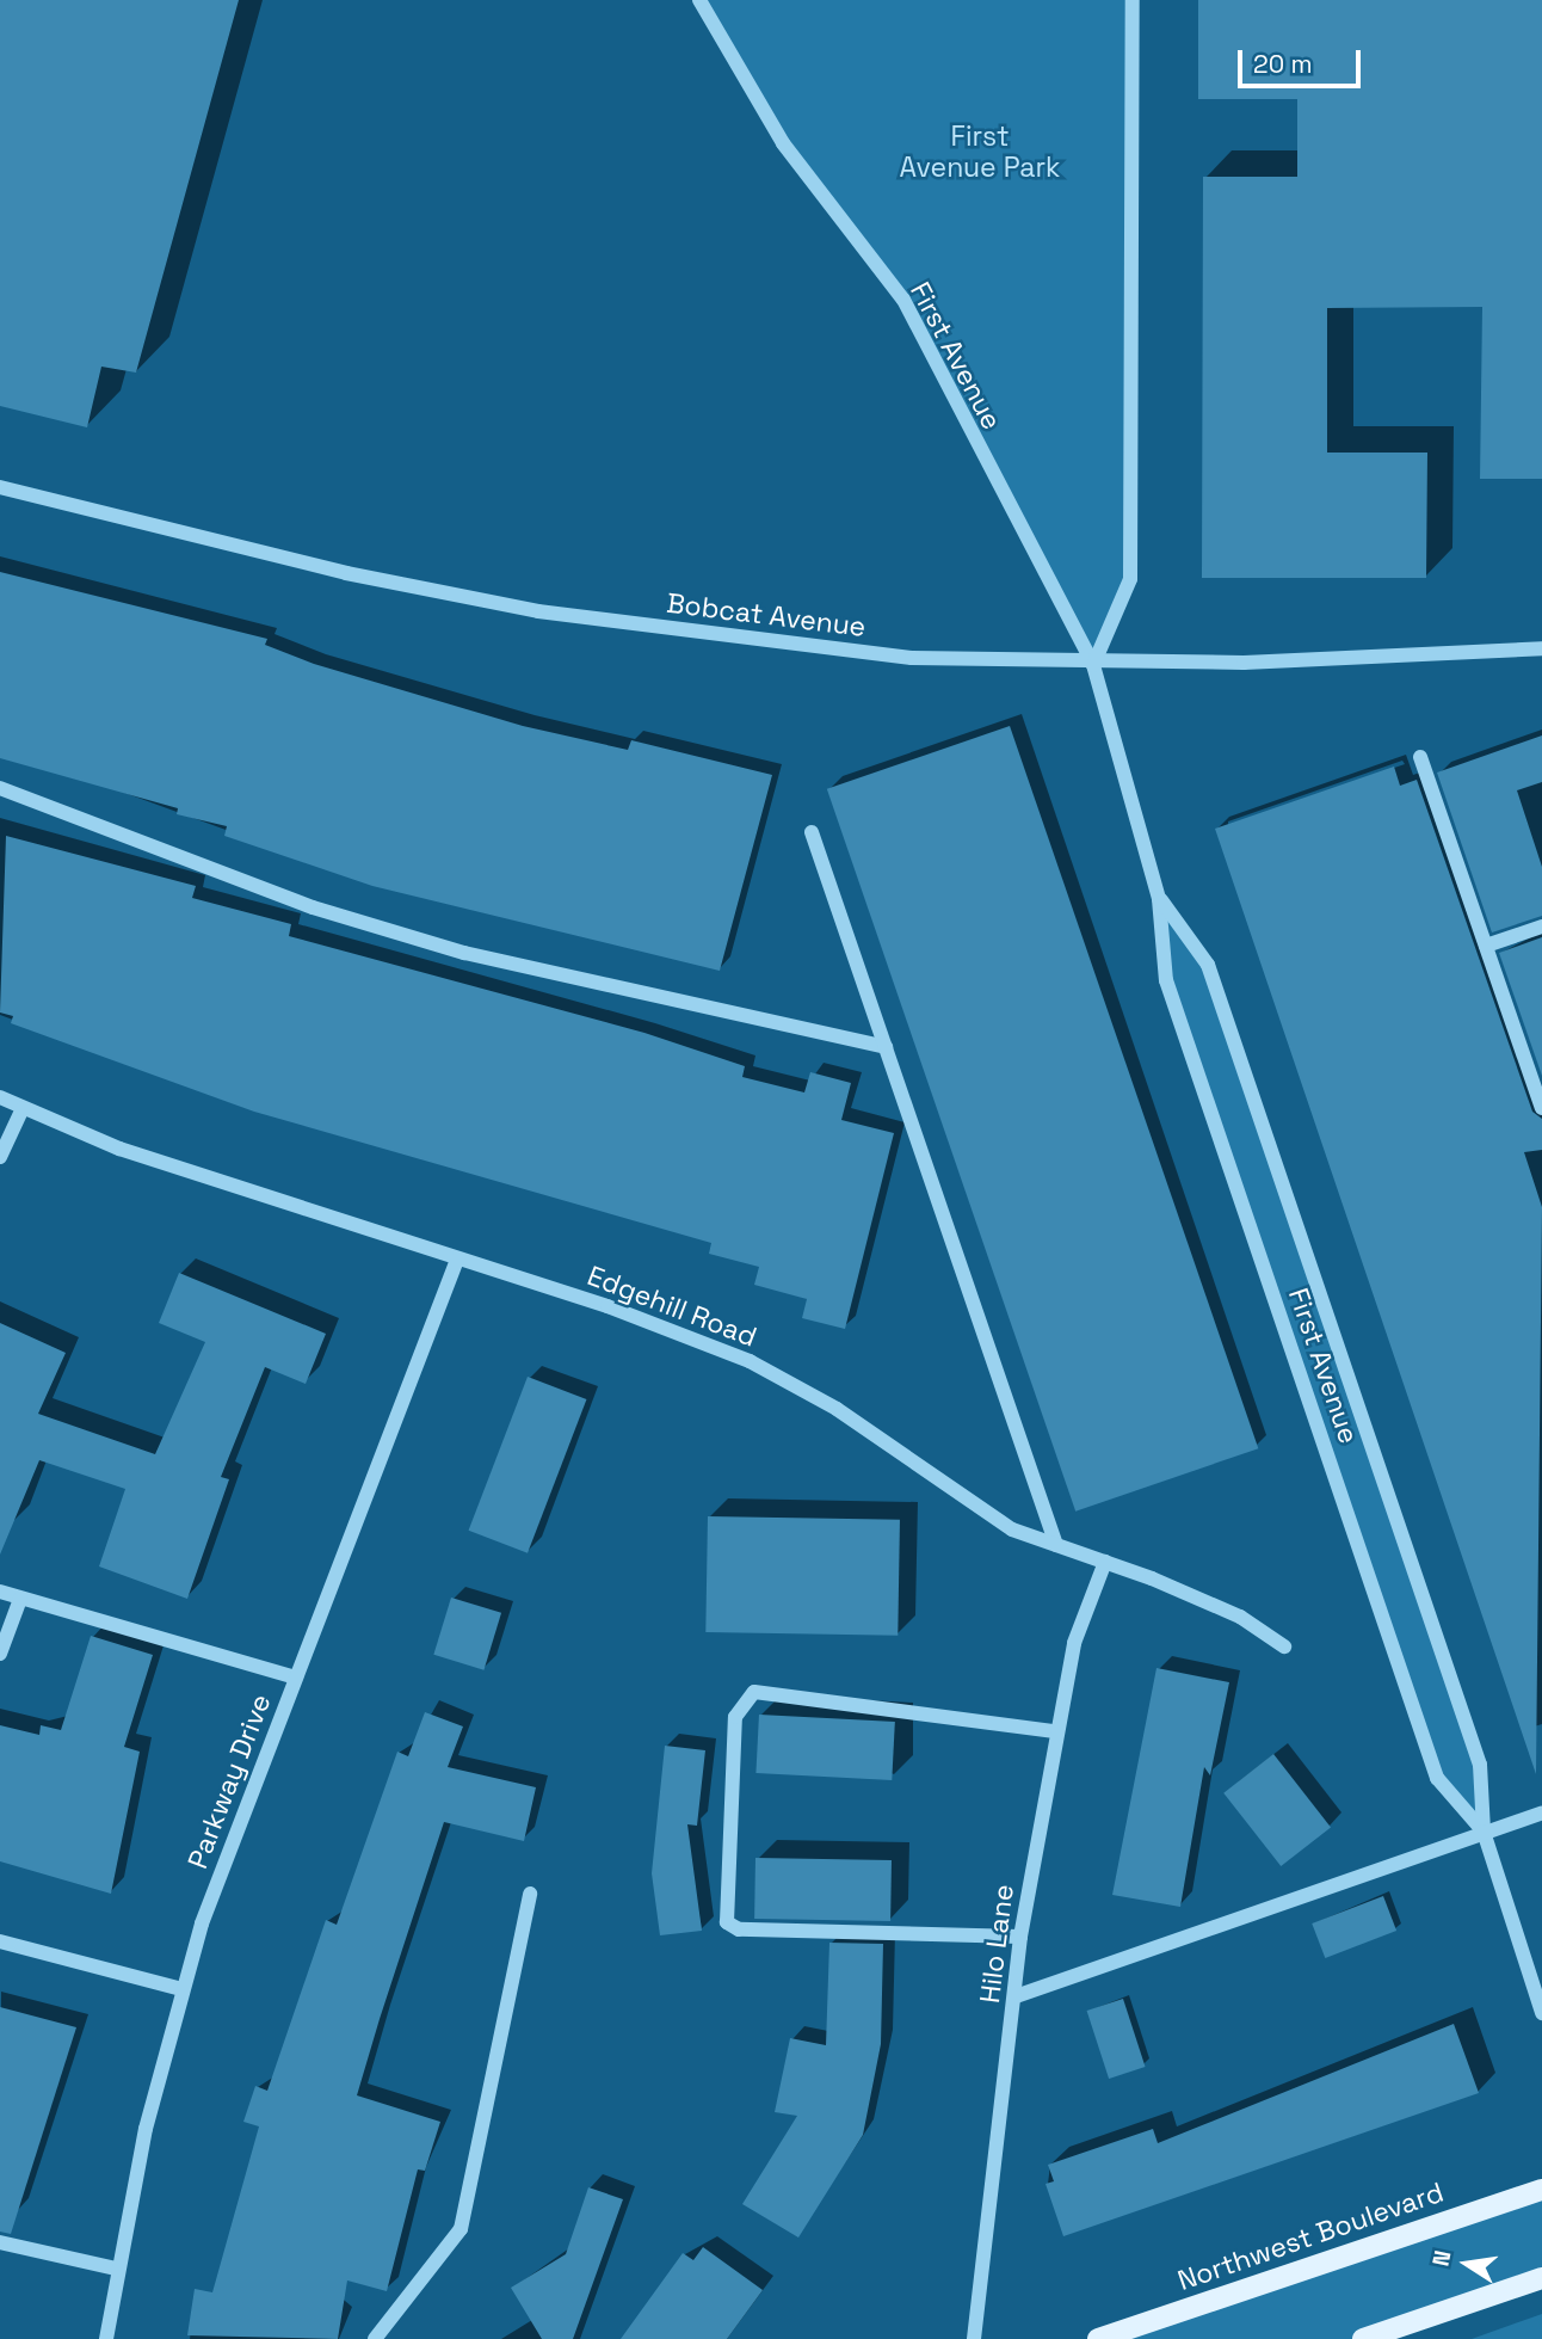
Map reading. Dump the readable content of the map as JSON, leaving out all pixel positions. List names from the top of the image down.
{
  "streets": {
    "main road": ["Northwest Boulevard"],
    "street": [
      "First Avenue",
      "Bobcat Avenue",
      "Edgehill Road",
      "Parkway Drive",
      "Hilo Lane"
    ]
  },
  "crossings": [
    ["First Avenue", "Bobcat Avenue"],
    ["Edgehill Road", "Parkway Drive"],
    ["Edgehill Road", "Hilo Lane"]
  ],
  "parks": ["First Avenue Park"],
  "scale_bar": "20 m",
  "north": "left"
}
